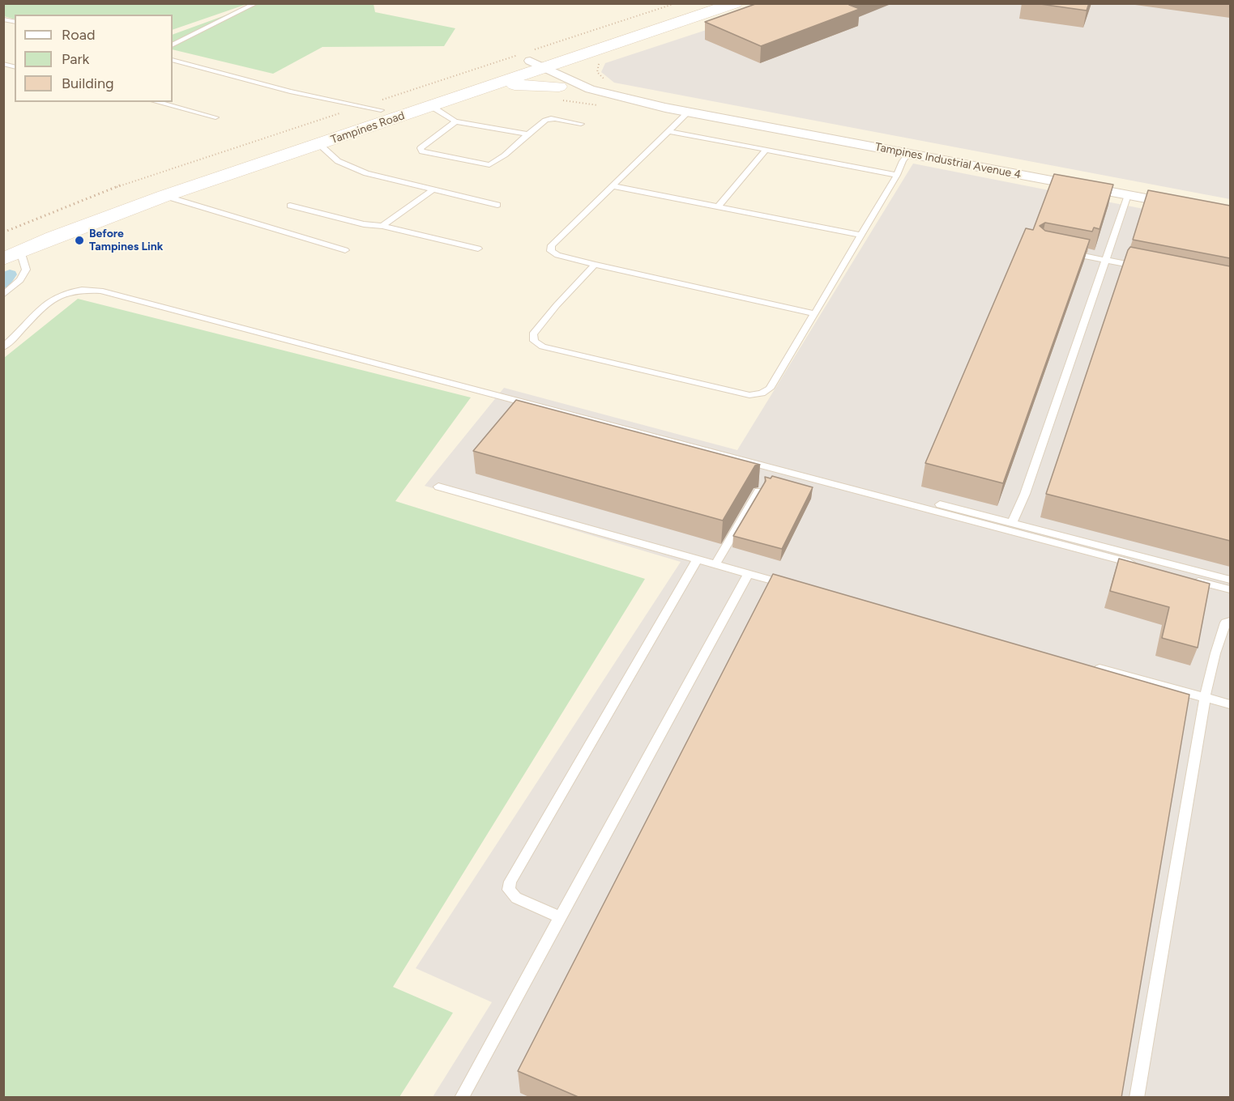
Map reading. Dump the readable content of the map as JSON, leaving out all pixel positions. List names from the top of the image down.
{
  "streets": {
    "main road": ["Tampines Road"],
    "street": ["Tampines Industrial Avenue 4"]
  },
  "crossings": [
    ["Tampines Road", "Tampines Industrial Avenue 4"]
  ],
  "places": ["Before Tampines Link"],
  "legend": ["Road", "Park", "Building"]
}
